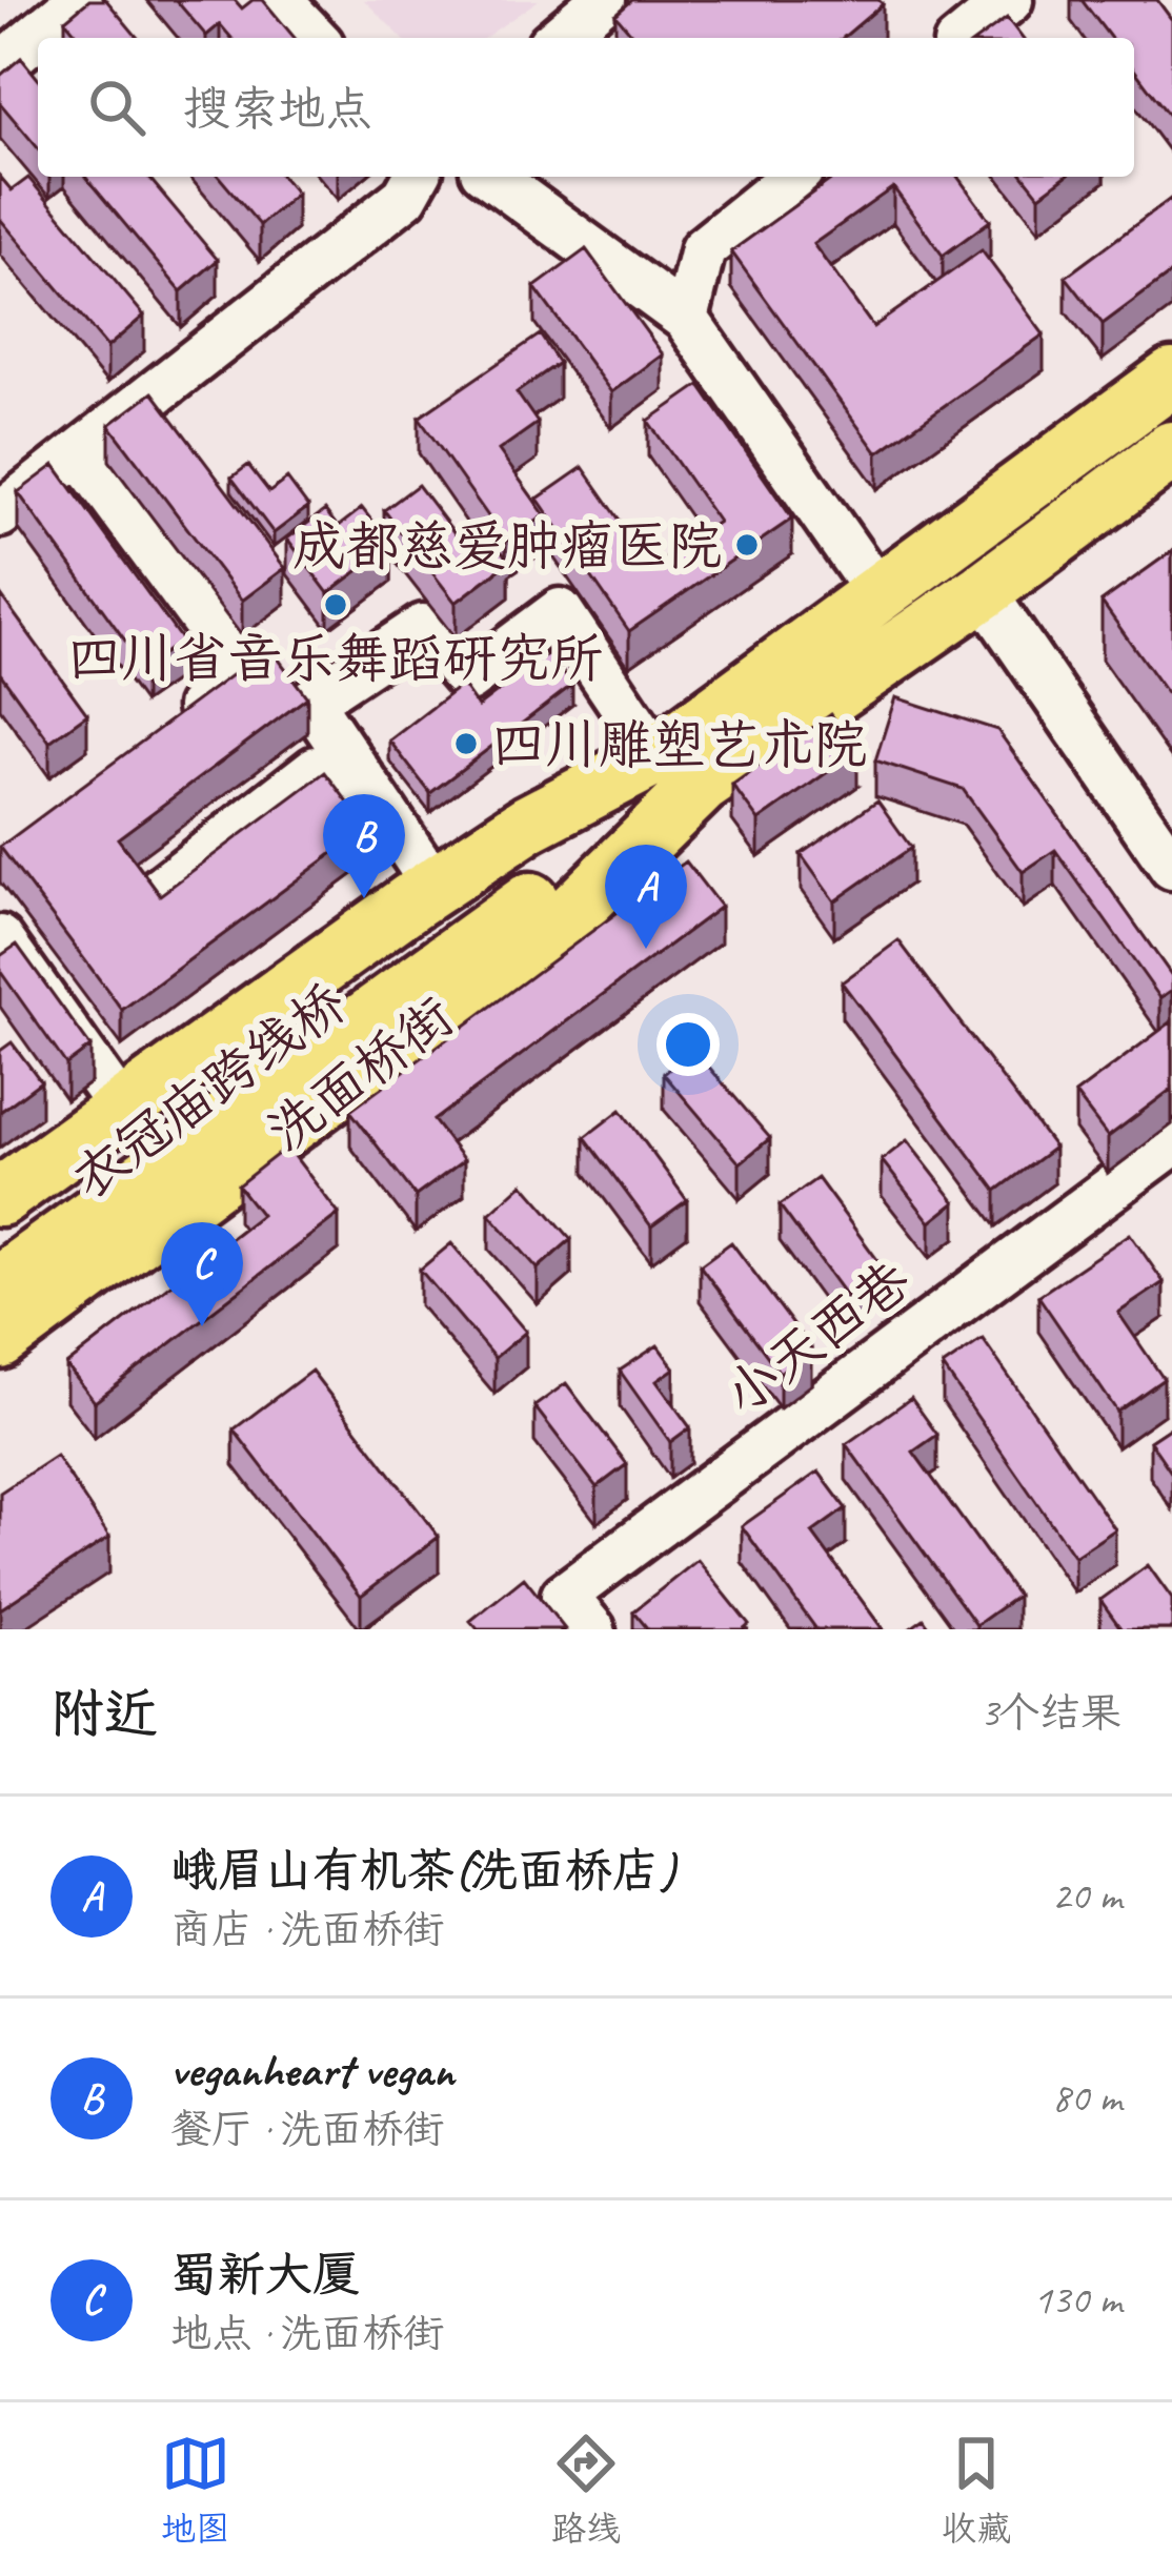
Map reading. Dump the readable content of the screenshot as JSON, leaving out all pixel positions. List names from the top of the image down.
{
  "streets": {
    "main road": ["洗面桥街", "衣冠庙跨线桥"],
    "street": ["小天西巷"]
  },
  "crossings": [
    ["洗面桥街", "衣冠庙跨线桥"]
  ],
  "places": ["成都慈爱肿瘤医院", "四川省音乐舞蹈研究所", "四川雕塑艺术院"],
  "page": {
    "search": "搜索地点",
    "pins": ["B", "A", "C"],
    "heading": ["附近", "3个结果"],
    "list": [
      {
        "mark": "A",
        "name": "峨眉山有机茶(洗面桥店)",
        "note": "商店 · 洗面桥街",
        "value": "20 m"
      },
      {
        "mark": "B",
        "name": "veganheart vegan",
        "note": "餐厅 · 洗面桥街",
        "value": "80 m"
      },
      {
        "mark": "C",
        "name": "蜀新大厦",
        "note": "地点 · 洗面桥街",
        "value": "130 m"
      }
    ],
    "nav": ["地图", "路线", "收藏"]
  }
}
